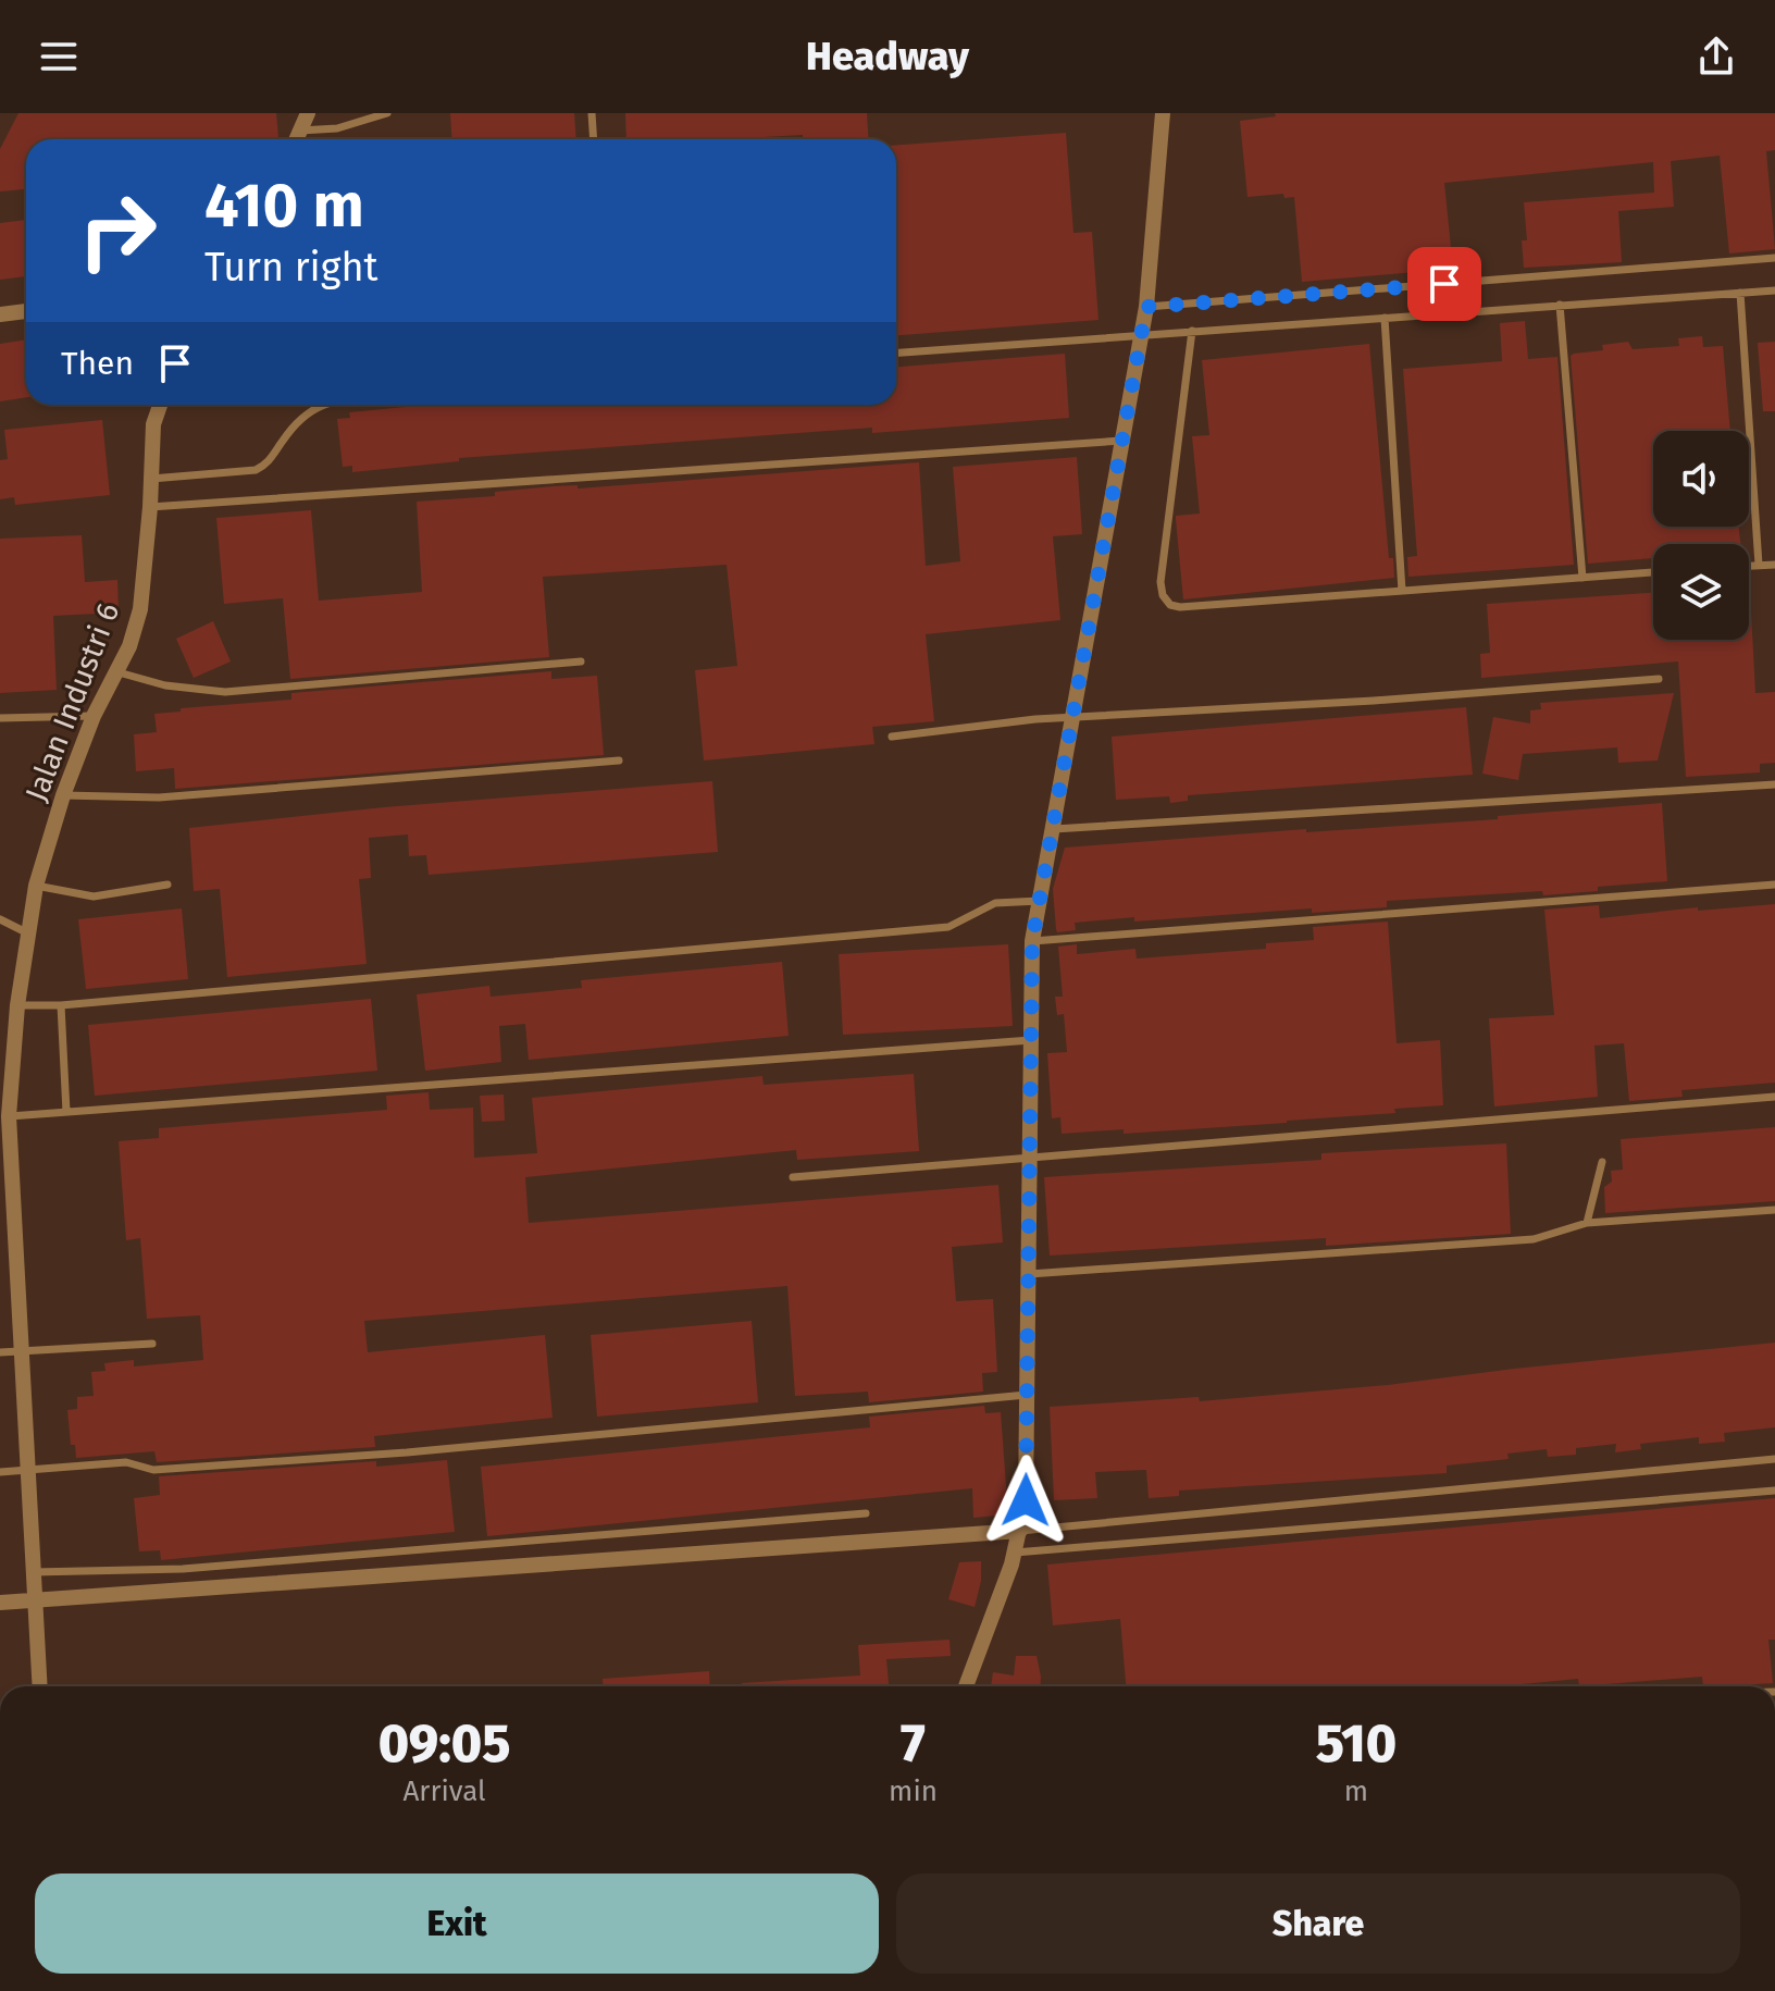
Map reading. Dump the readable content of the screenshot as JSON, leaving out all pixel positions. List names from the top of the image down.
{
  "streets": {
    "street": ["Jalan Industri 6"]
  },
  "page": {
    "header": "Headway",
    "turn": ["410 m", "Turn right"],
    "then": "Then",
    "eta": [
      "09:05",
      "Arrival",
      "7",
      "min",
      "510",
      "m"
    ],
    "buttons": ["Exit", "Share"]
  }
}
